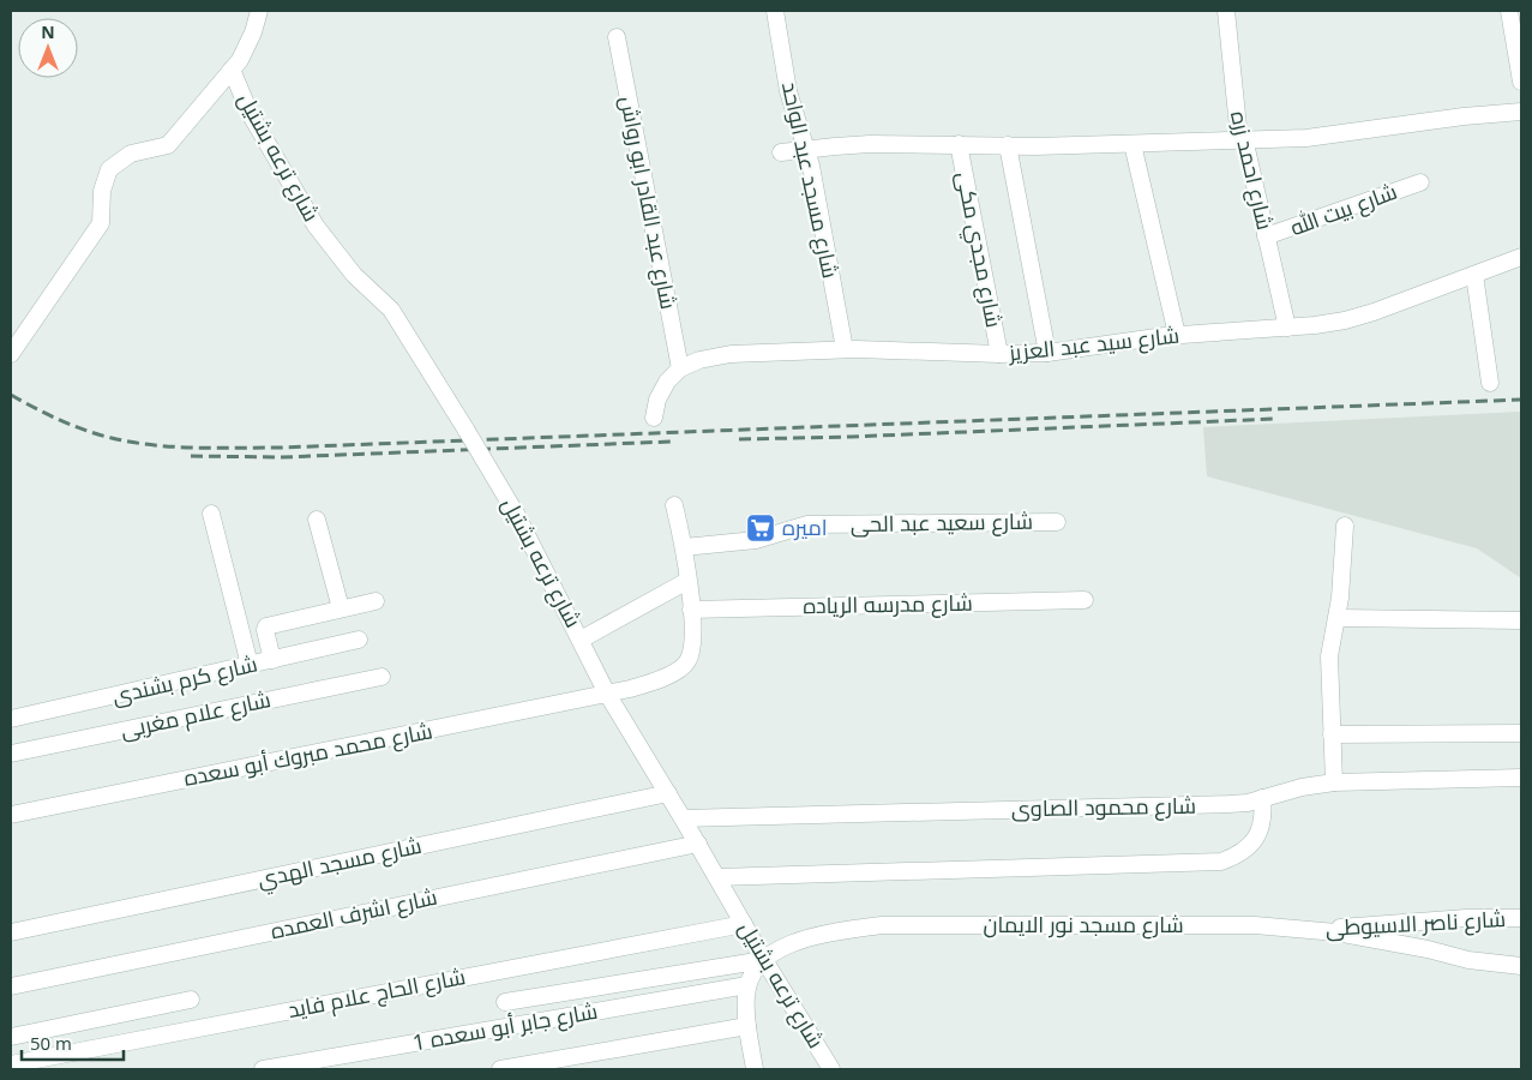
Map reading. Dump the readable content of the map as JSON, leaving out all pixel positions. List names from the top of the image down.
{
  "streets": {
    "street": [
      "شارع ترعه بشتيل",
      "شارع احمد زره",
      "شارع مسجد عبد الواحد",
      "شارع عبد القادر ابو رواش",
      "شارع بيت الله",
      "شارع مجدي مكى",
      "شارع سيد عبد العزيز",
      "شارع سعيد عبد الحى",
      "شارع مدرسه الرياده",
      "شارع كرم بشندى",
      "شارع علام مغربى",
      "شارع محمد مبروك أبو سعده",
      "شارع محمود الصاوى",
      "شارع مسجد الهدي",
      "شارع اشرف العمده",
      "شارع ناصر الاسيوطى",
      "شارع مسجد نور الايمان",
      "شارع الحاج علام فايد",
      "شارع جابر أبو سعده 1"
    ]
  },
  "crossings": [
    ["شارع ترعه بشتيل", "شارع محمد مبروك أبو سعده"],
    ["شارع ترعه بشتيل", "شارع محمود الصاوى"],
    ["شارع ترعه بشتيل", "شارع مسجد الهدي"],
    ["شارع ترعه بشتيل", "شارع اشرف العمده"],
    ["شارع ترعه بشتيل", "شارع مسجد نور الايمان"],
    ["شارع ترعه بشتيل", "شارع الحاج علام فايد"],
    ["شارع احمد زره", "شارع بيت الله"],
    ["شارع احمد زره", "شارع سيد عبد العزيز"],
    ["شارع مسجد عبد الواحد", "شارع سيد عبد العزيز"],
    ["شارع عبد القادر ابو رواش", "شارع سيد عبد العزيز"],
    ["شارع مجدي مكى", "شارع سيد عبد العزيز"],
    ["شارع ناصر الاسيوطى", "شارع مسجد نور الايمان"],
    ["شارع مسجد نور الايمان", "شارع جابر أبو سعده 1"]
  ],
  "places": {
    "supermarket": ["اميره"]
  },
  "scale_bar": "50 m",
  "north": "top"
}
